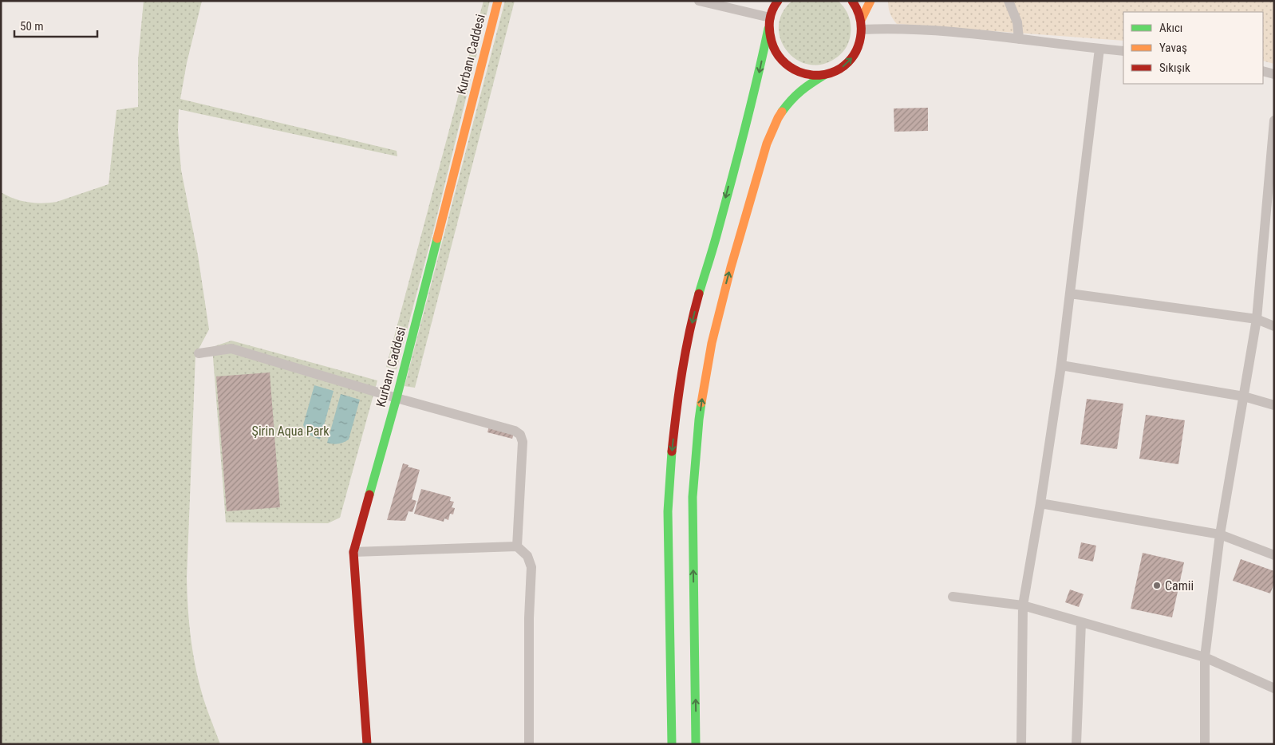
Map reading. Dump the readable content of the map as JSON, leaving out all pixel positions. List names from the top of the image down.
{
  "streets": {
    "main road": ["Kurbanı Caddesi"]
  },
  "parks": ["Şirin Aqua Park"],
  "places": ["Camii"],
  "legend": ["Akıcı", "Yavaş", "Sıkışık"],
  "scale_bar": "50 m"
}
